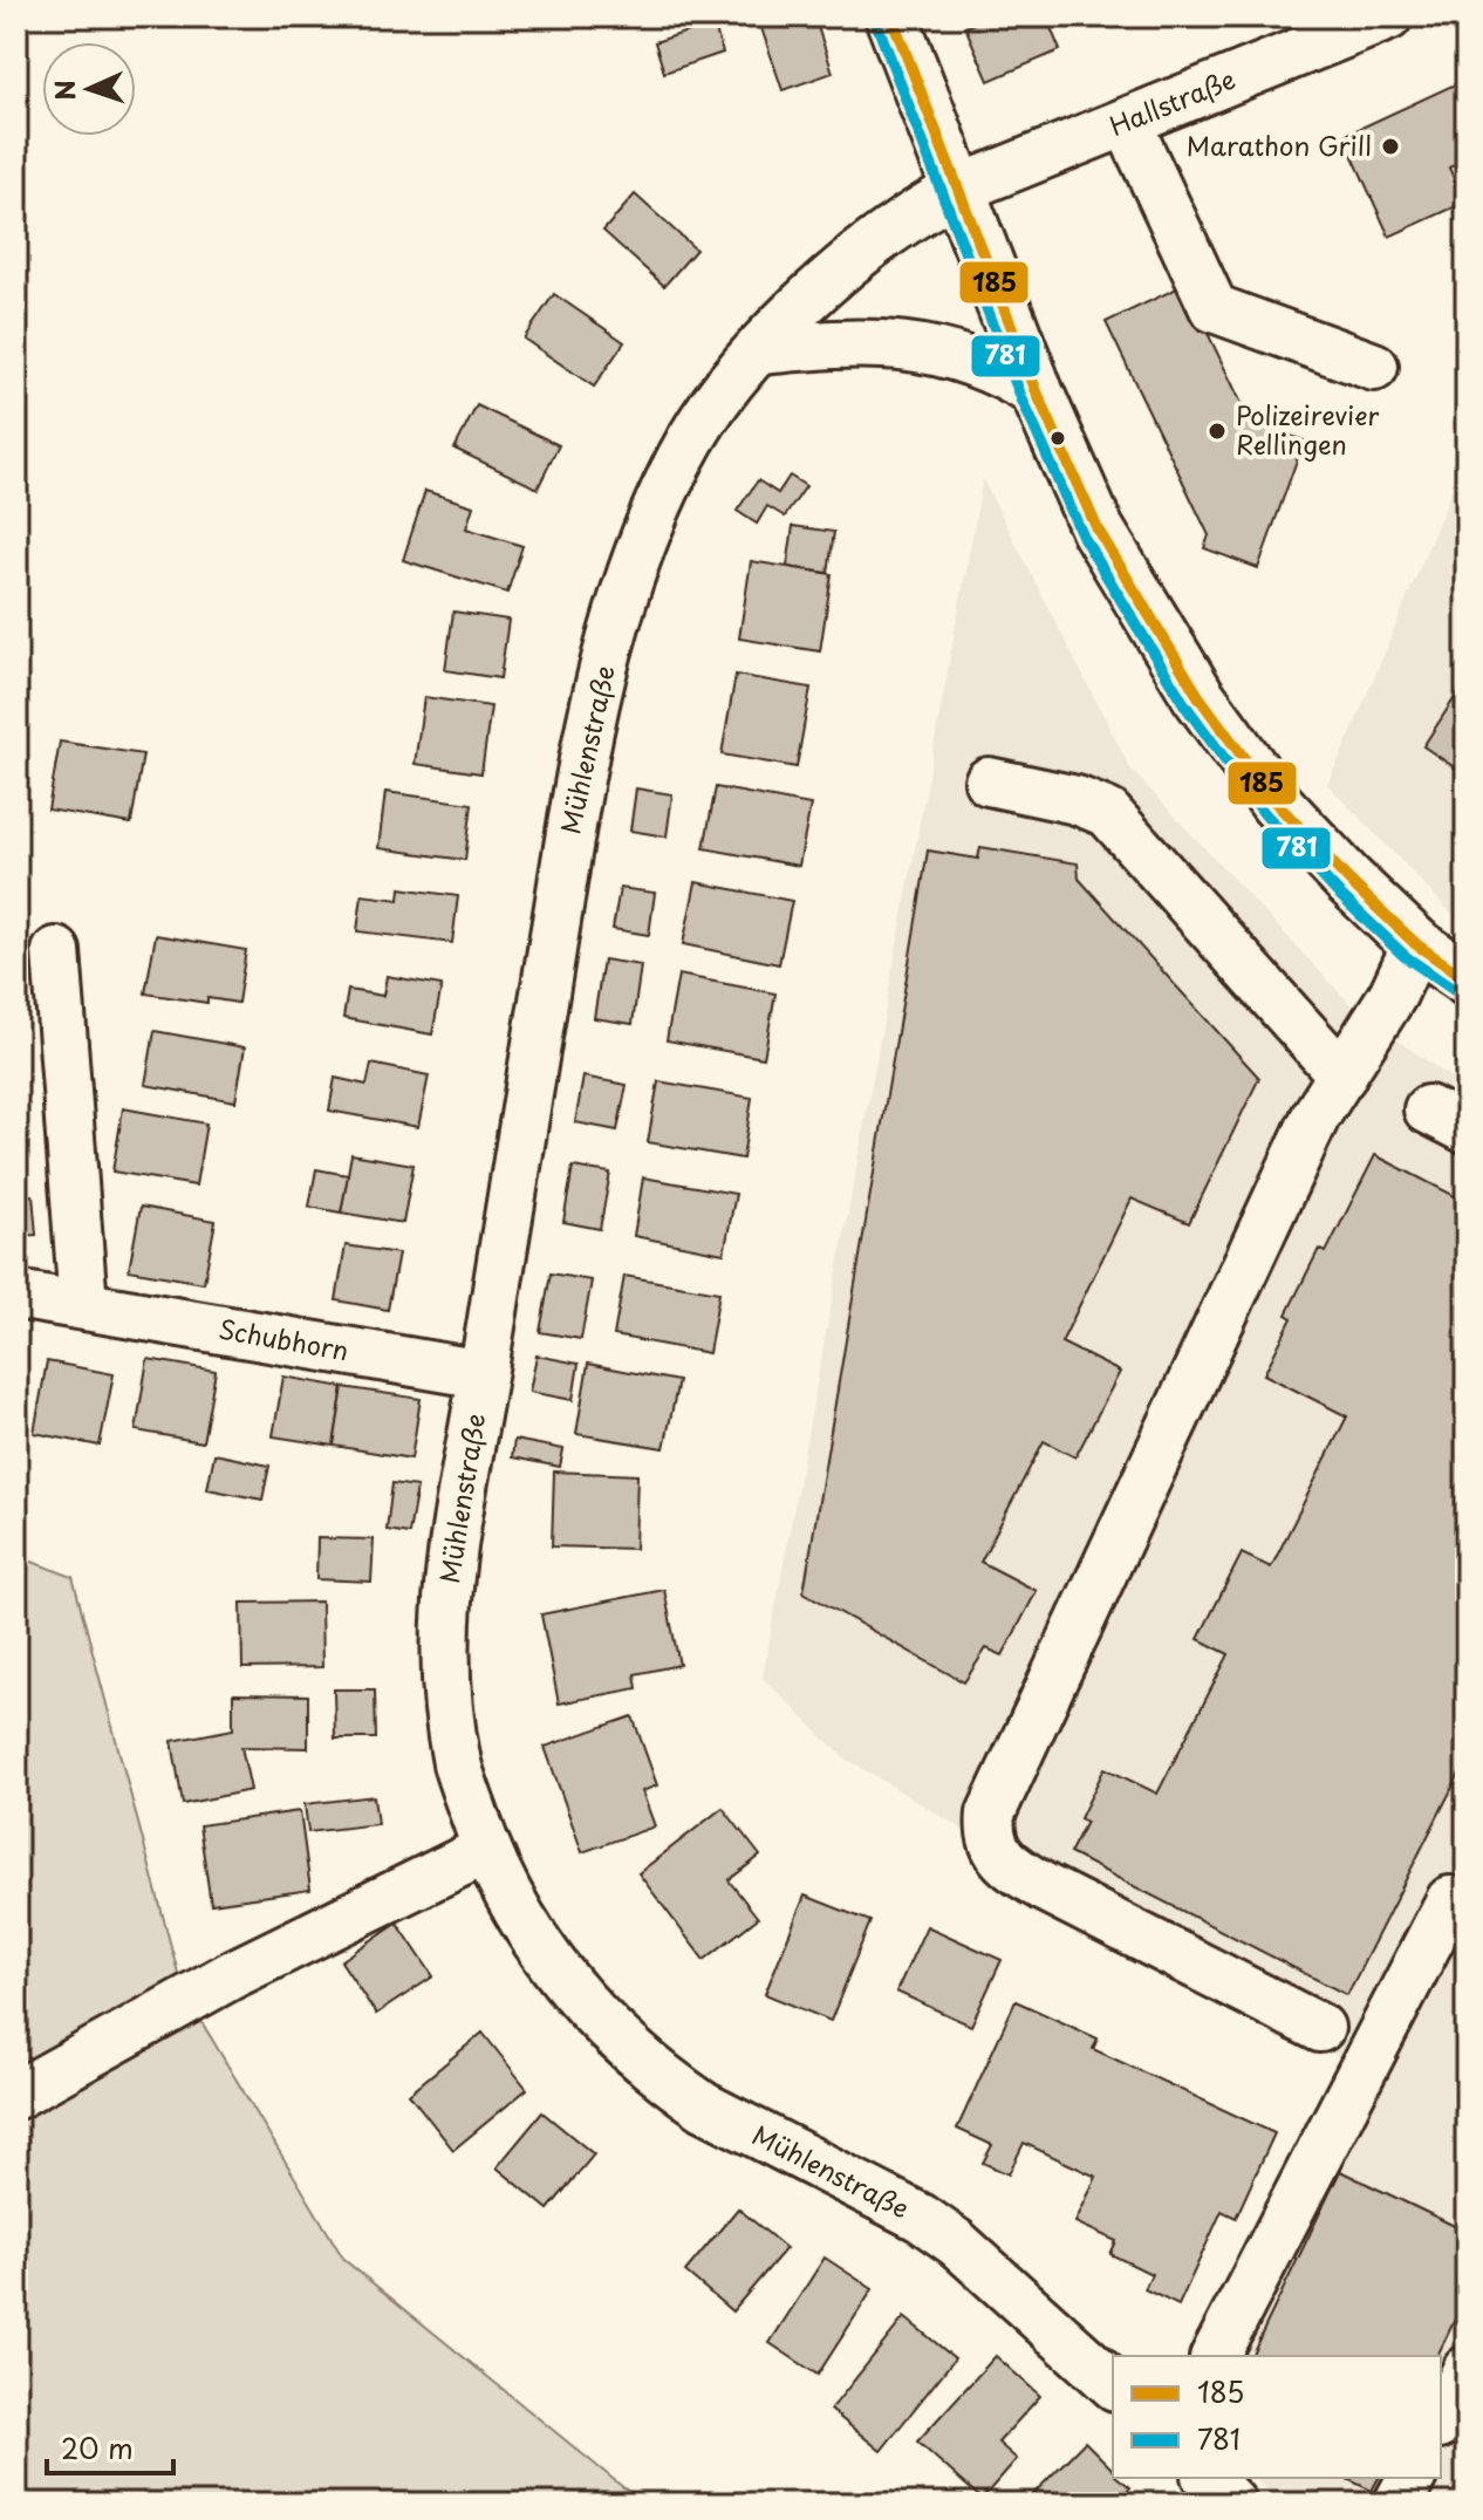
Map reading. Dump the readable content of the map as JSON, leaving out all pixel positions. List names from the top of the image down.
{
  "streets": {
    "street": ["Hallstraße", "Mühlenstraße", "Schubhorn"]
  },
  "crossings": [
    ["Hallstraße", "Mühlenstraße"],
    ["Mühlenstraße", "Schubhorn"]
  ],
  "places": ["Marathon Grill", "Polizeirevier Rellingen"],
  "lines": ["transit line 185", "transit line 781"],
  "legend": ["185", "781"],
  "scale_bar": "20 m",
  "north": "left"
}
